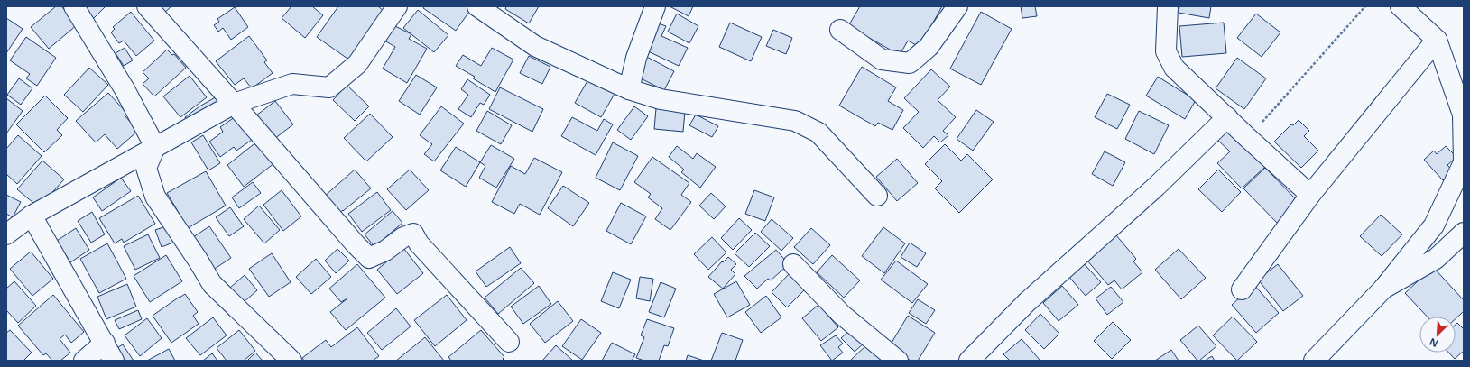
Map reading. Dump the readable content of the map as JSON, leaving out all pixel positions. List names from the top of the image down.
{
  "north": "bottom left"
}
